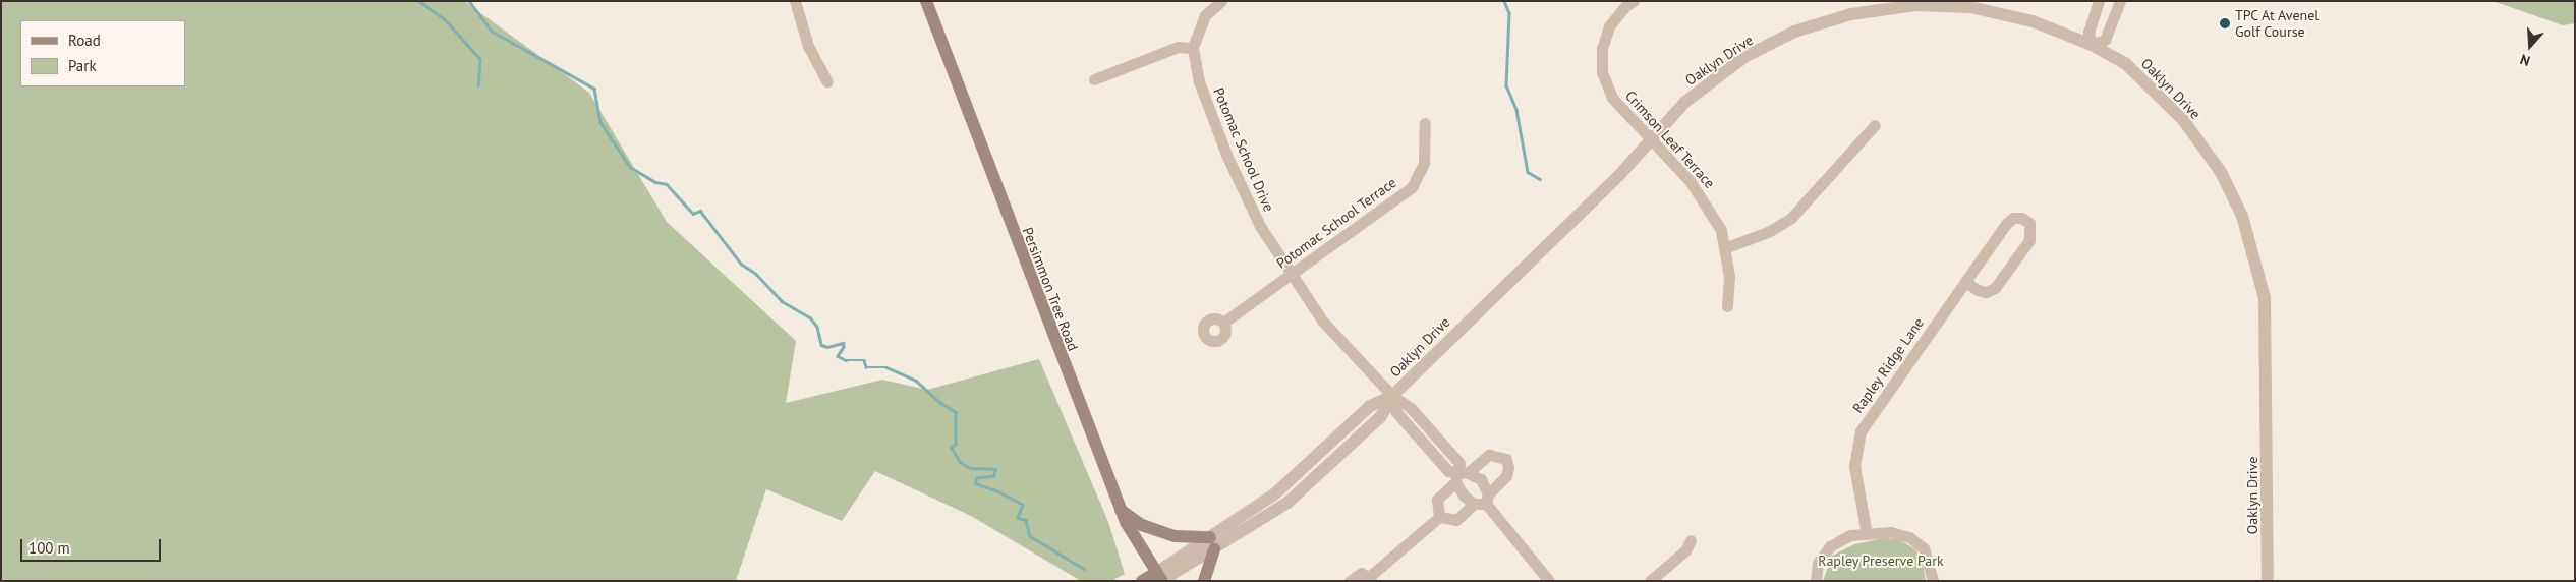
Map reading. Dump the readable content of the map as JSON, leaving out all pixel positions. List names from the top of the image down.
{
  "streets": {
    "main road": ["Persimmon Tree Road"],
    "street": [
      "Oaklyn Drive",
      "Crimson Leaf Terrace",
      "Potomac School Drive",
      "Potomac School Terrace",
      "Rapley Ridge Lane"
    ]
  },
  "crossings": [
    ["Oaklyn Drive", "Crimson Leaf Terrace"],
    ["Oaklyn Drive", "Potomac School Drive"],
    ["Oaklyn Drive", "Persimmon Tree Road"],
    ["Potomac School Drive", "Potomac School Terrace"]
  ],
  "parks": ["Rapley Preserve Park"],
  "places": ["TPC At Avenel Golf Course"],
  "legend": ["Road", "Park"],
  "scale_bar": "100 m",
  "north": "bottom"
}
